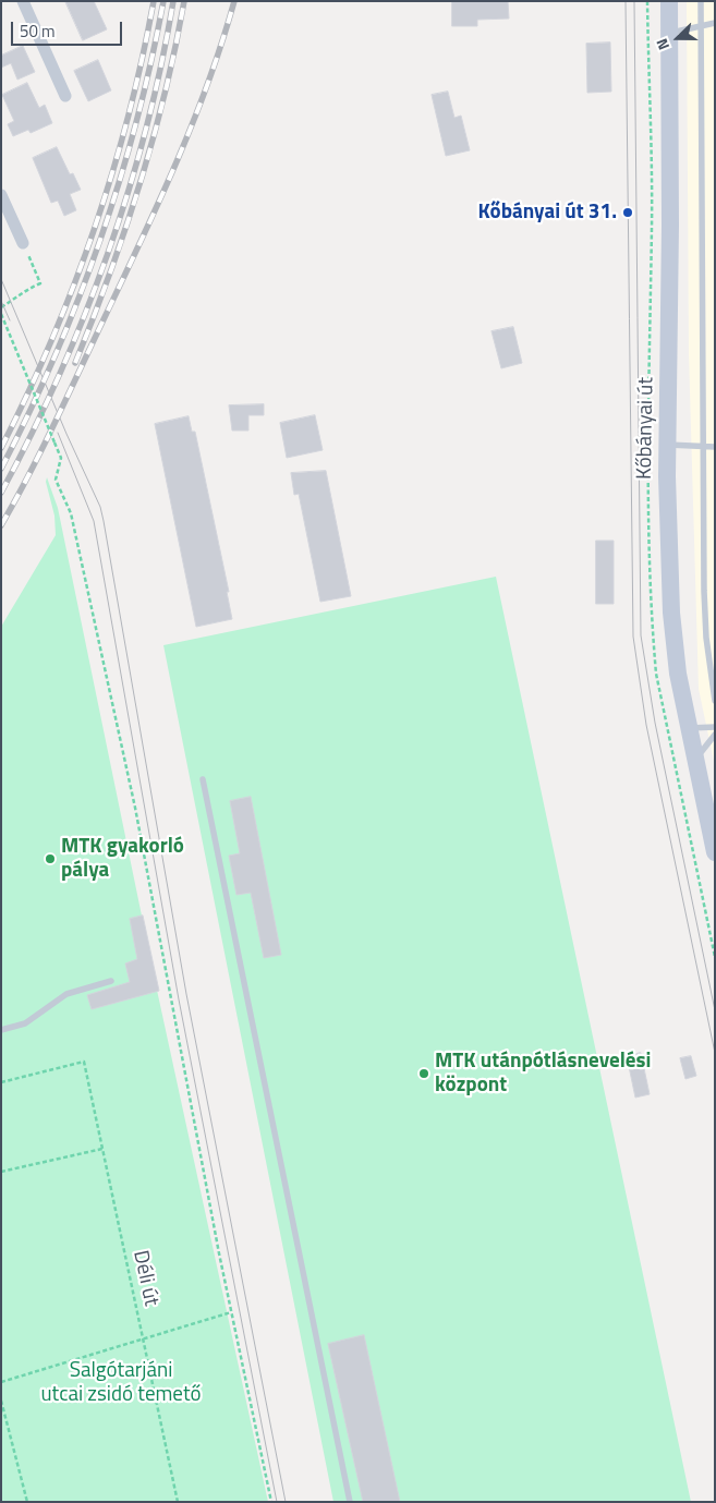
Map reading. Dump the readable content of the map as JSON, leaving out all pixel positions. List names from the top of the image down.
{
  "streets": {
    "main road": ["Kőbányai út"],
    "path": ["Déli út"]
  },
  "parks": ["Salgótarjáni utcai zsidó temető"],
  "places": ["Kőbányai út 31.", "MTK gyakorló pálya", "MTK utánpótlásnevelési központ"],
  "scale_bar": "50 m",
  "north": "left"
}
